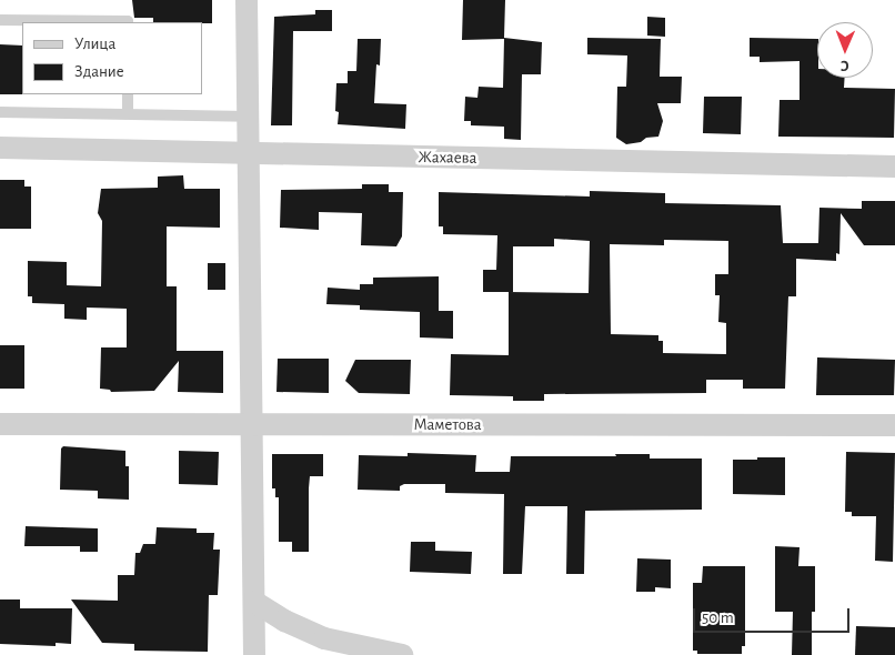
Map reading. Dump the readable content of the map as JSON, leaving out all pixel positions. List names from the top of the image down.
{
  "streets": {
    "street": ["Жахаева", "Маметова"]
  },
  "legend": ["Улица", "Здание"],
  "scale_bar": "50 m",
  "north": "bottom"
}
